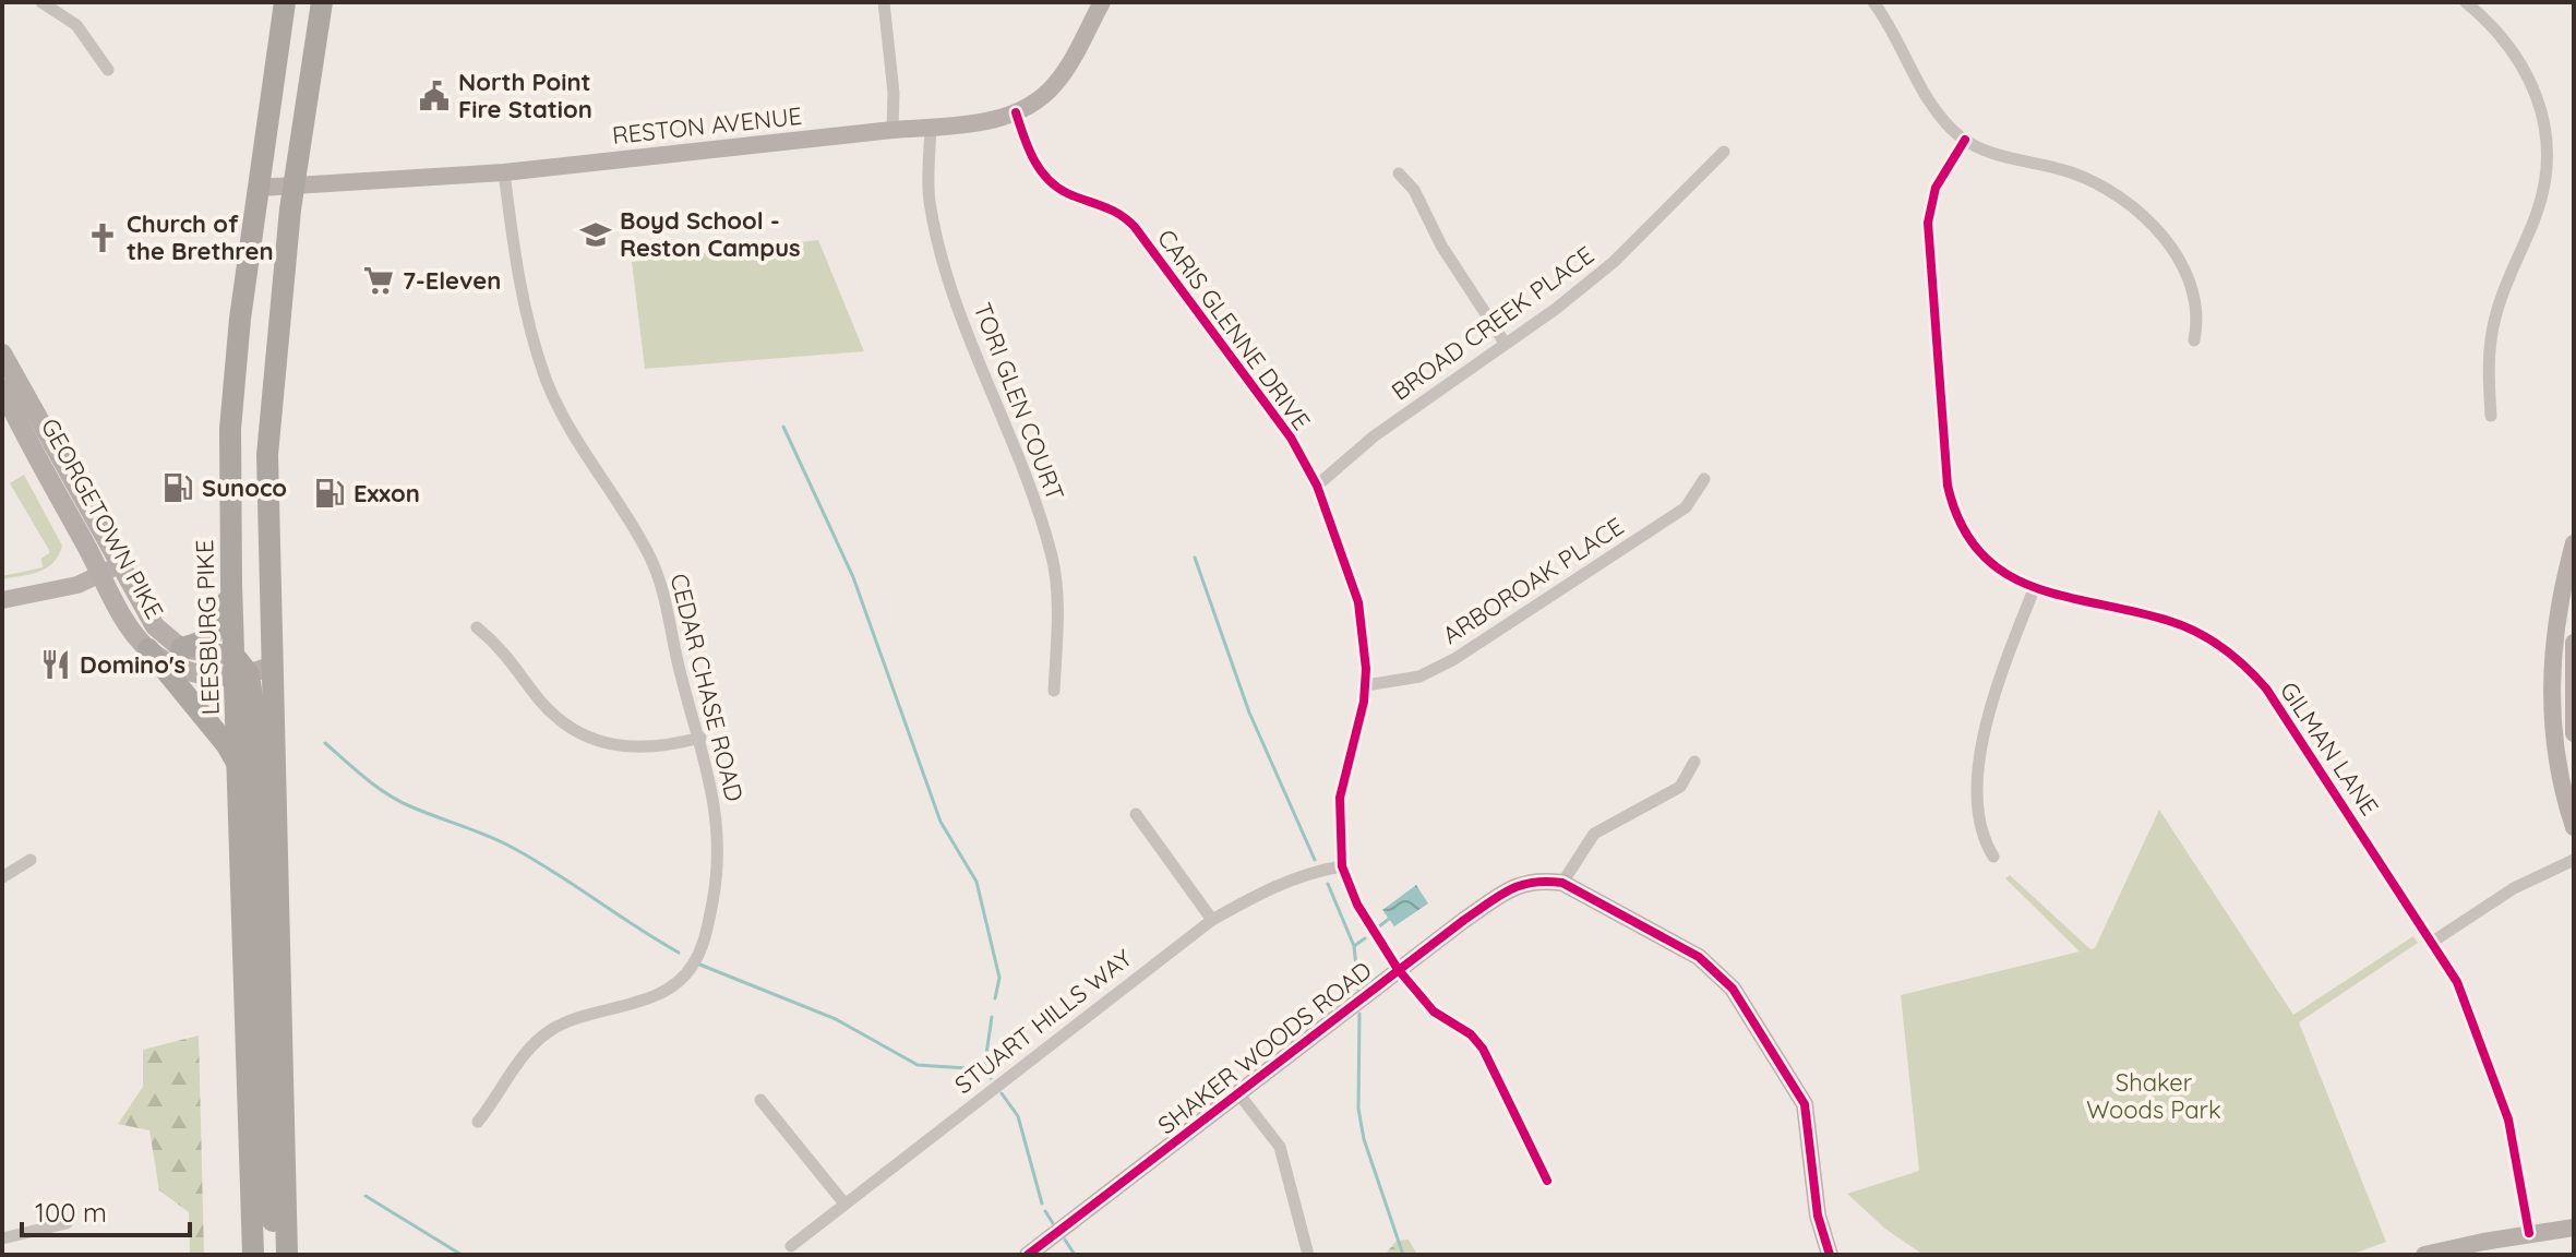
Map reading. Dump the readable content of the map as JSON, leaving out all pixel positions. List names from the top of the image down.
{
  "streets": {
    "highway": ["LEESBURG PIKE"],
    "main road": ["GEORGETOWN PIKE"],
    "street": [
      "RESTON AVENUE",
      "BROAD CREEK PLACE",
      "CARIS GLENNE DRIVE",
      "TORI GLEN COURT",
      "ARBOROAK PLACE",
      "CEDAR CHASE ROAD",
      "GILMAN LANE",
      "STUART HILLS WAY",
      "SHAKER WOODS ROAD"
    ]
  },
  "crossings": [
    ["RESTON AVENUE", "CARIS GLENNE DRIVE"],
    ["RESTON AVENUE", "TORI GLEN COURT"],
    ["RESTON AVENUE", "LEESBURG PIKE"],
    ["RESTON AVENUE", "CEDAR CHASE ROAD"],
    ["BROAD CREEK PLACE", "CARIS GLENNE DRIVE"],
    ["CARIS GLENNE DRIVE", "ARBOROAK PLACE"],
    ["CARIS GLENNE DRIVE", "STUART HILLS WAY"],
    ["CARIS GLENNE DRIVE", "SHAKER WOODS ROAD"],
    ["GEORGETOWN PIKE", "LEESBURG PIKE"]
  ],
  "parks": ["Shaker Woods Park"],
  "places": {
    "public building": ["North Point Fire Station"],
    "school or university": ["Boyd School - Reston Campus"],
    "church": ["Church of the Brethren"],
    "supermarket": ["7-Eleven"],
    "fuel station": ["Sunoco", "Exxon"],
    "restaurant": ["Domino's"]
  },
  "scale_bar": "100 m"
}
